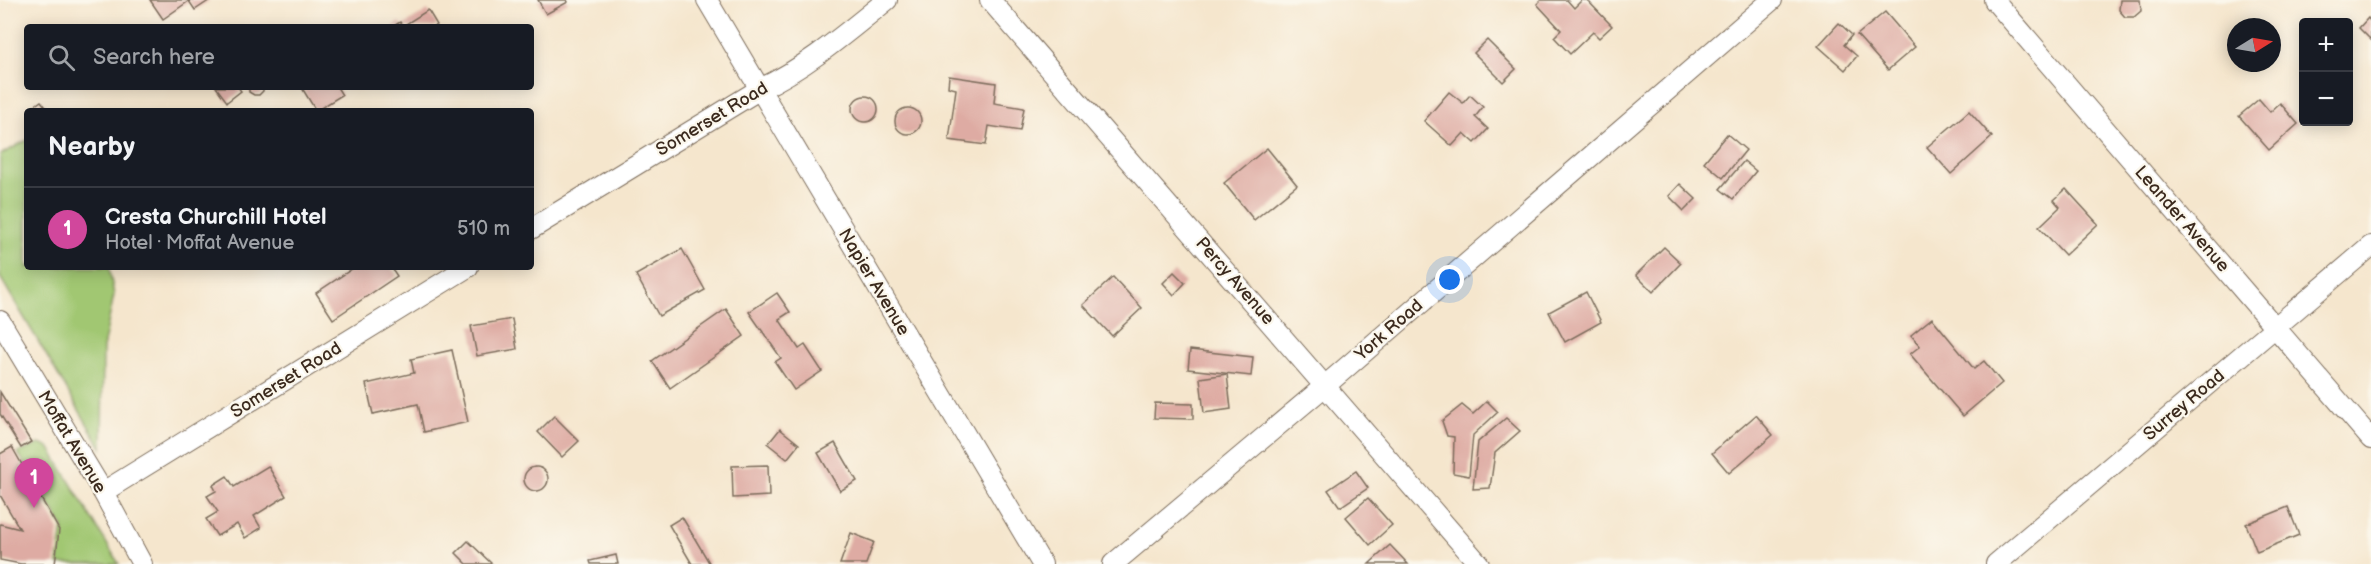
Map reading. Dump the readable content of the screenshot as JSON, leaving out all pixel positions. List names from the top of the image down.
{
  "streets": {
    "street": [
      "Somerset Road",
      "Leander Avenue",
      "Percy Avenue",
      "Napier Avenue",
      "York Road",
      "Surrey Road",
      "Moffat Avenue"
    ]
  },
  "crossings": [
    ["Somerset Road", "Napier Avenue"],
    ["Somerset Road", "Moffat Avenue"],
    ["Leander Avenue", "Surrey Road"],
    ["Percy Avenue", "York Road"]
  ],
  "north": "right",
  "page": {
    "map_buttons": ["+", "−"],
    "search": "Search here",
    "heading": "Nearby",
    "list": [
      {
        "mark": "1",
        "name": "Cresta Churchill Hotel",
        "note": "Hotel · Moffat Avenue",
        "value": "510 m"
      }
    ],
    "pins": "1"
  }
}
